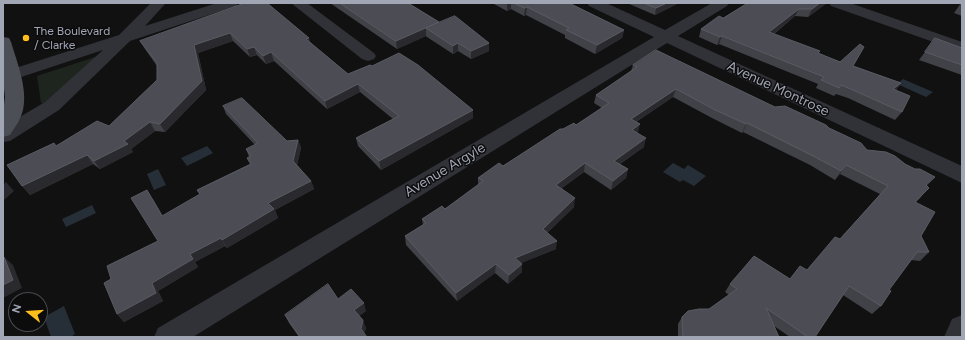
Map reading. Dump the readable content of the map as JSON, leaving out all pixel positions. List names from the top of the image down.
{
  "streets": {
    "street": ["Avenue Montrose", "Avenue Argyle"]
  },
  "crossings": [
    ["Avenue Montrose", "Avenue Argyle"]
  ],
  "places": ["The Boulevard / Clarke"],
  "north": "left"
}
